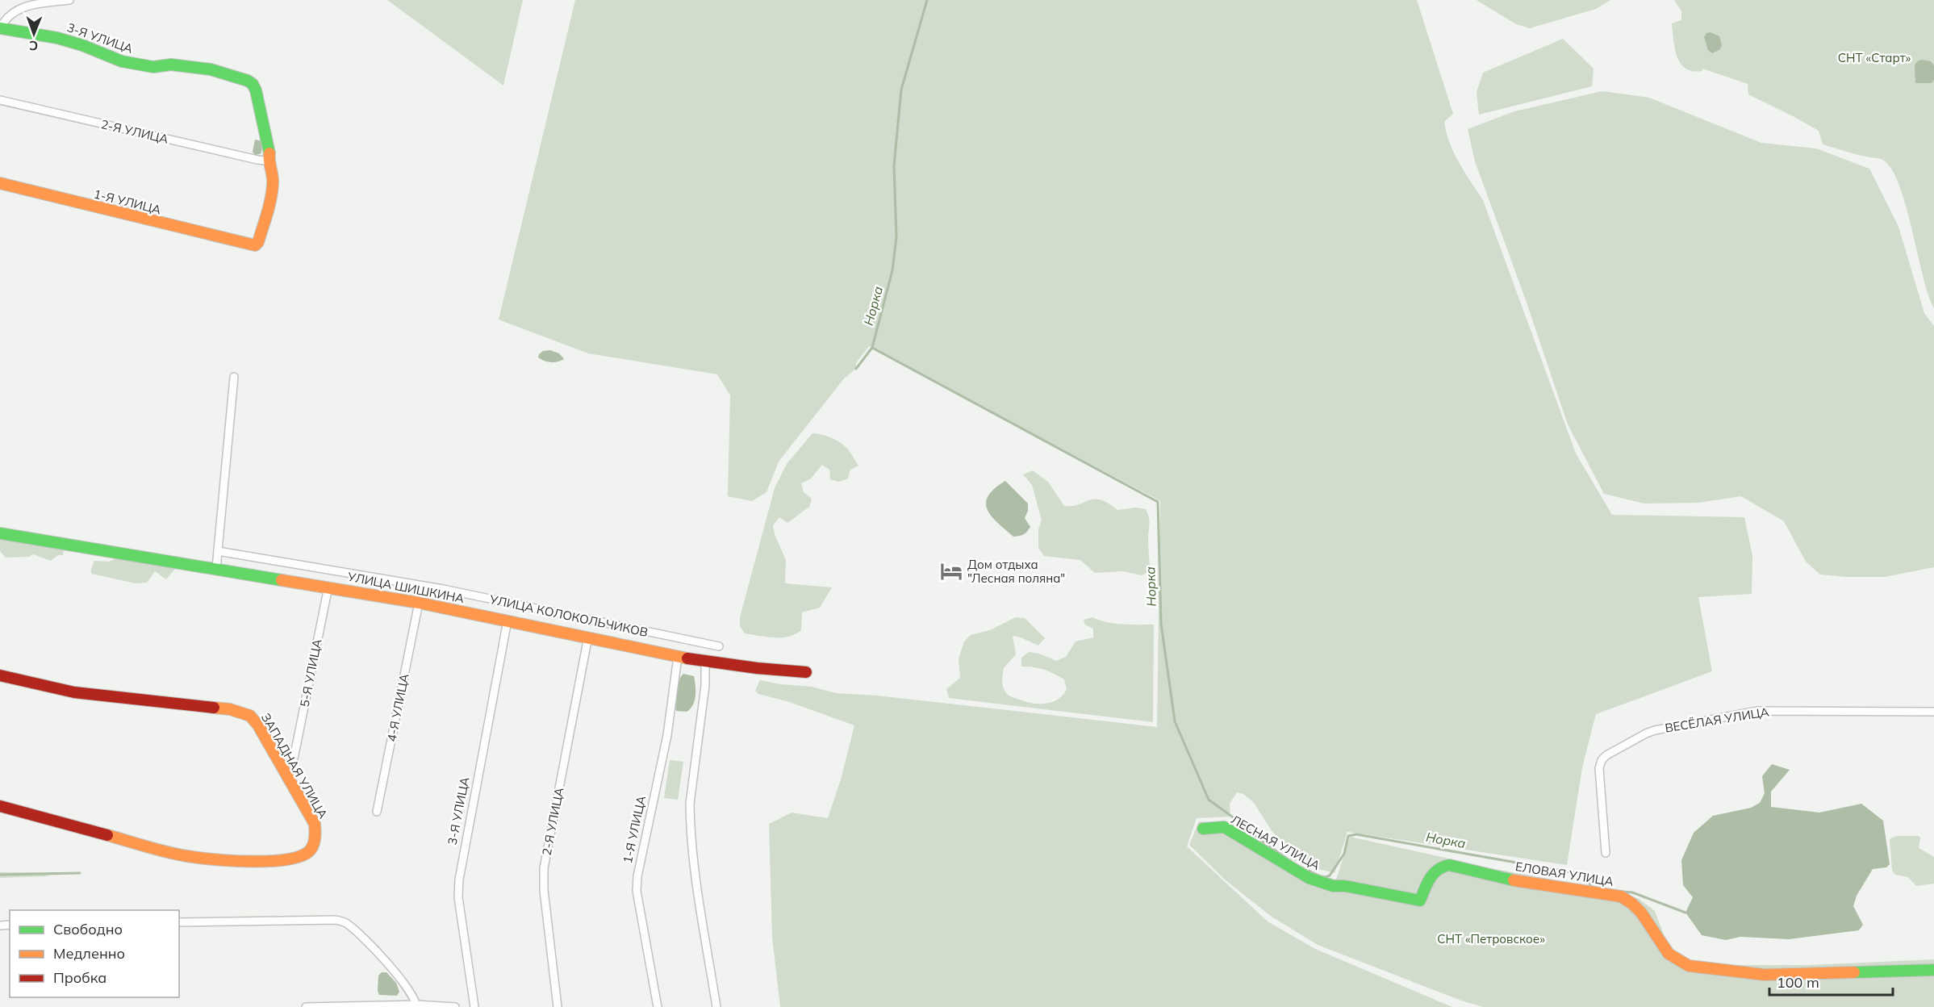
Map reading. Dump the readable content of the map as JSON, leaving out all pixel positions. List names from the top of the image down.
{
  "streets": {
    "street": [
      "3-Я УЛИЦА",
      "2-Я УЛИЦА",
      "1-Я УЛИЦА",
      "УЛИЦА ШИШКИНА",
      "УЛИЦА КОЛОКОЛЬЧИКОВ",
      "5-Я УЛИЦА",
      "4-Я УЛИЦА",
      "ВЕСЁЛАЯ УЛИЦА",
      "ЗАПАДНАЯ УЛИЦА",
      "ЛЕСНАЯ УЛИЦА",
      "ЕЛОВАЯ УЛИЦА"
    ]
  },
  "crossings": [
    ["3-Я УЛИЦА", "2-Я УЛИЦА"],
    ["3-Я УЛИЦА", "1-Я УЛИЦА"],
    ["3-Я УЛИЦА", "УЛИЦА ШИШКИНА"],
    ["2-Я УЛИЦА", "1-Я УЛИЦА"],
    ["2-Я УЛИЦА", "УЛИЦА ШИШКИНА"],
    ["1-Я УЛИЦА", "УЛИЦА ШИШКИНА"],
    ["УЛИЦА ШИШКИНА", "5-Я УЛИЦА"],
    ["УЛИЦА ШИШКИНА", "4-Я УЛИЦА"],
    ["ЛЕСНАЯ УЛИЦА", "ЕЛОВАЯ УЛИЦА"]
  ],
  "water": ["Норка"],
  "parks": ["СНТ «Старт»", "СНТ «Петровское»"],
  "places": {
    "hotel": ["Дом отдыха \"Лесная поляна\""]
  },
  "legend": ["Свободно", "Медленно", "Пробка"],
  "scale_bar": "100 m",
  "north": "bottom"
}
